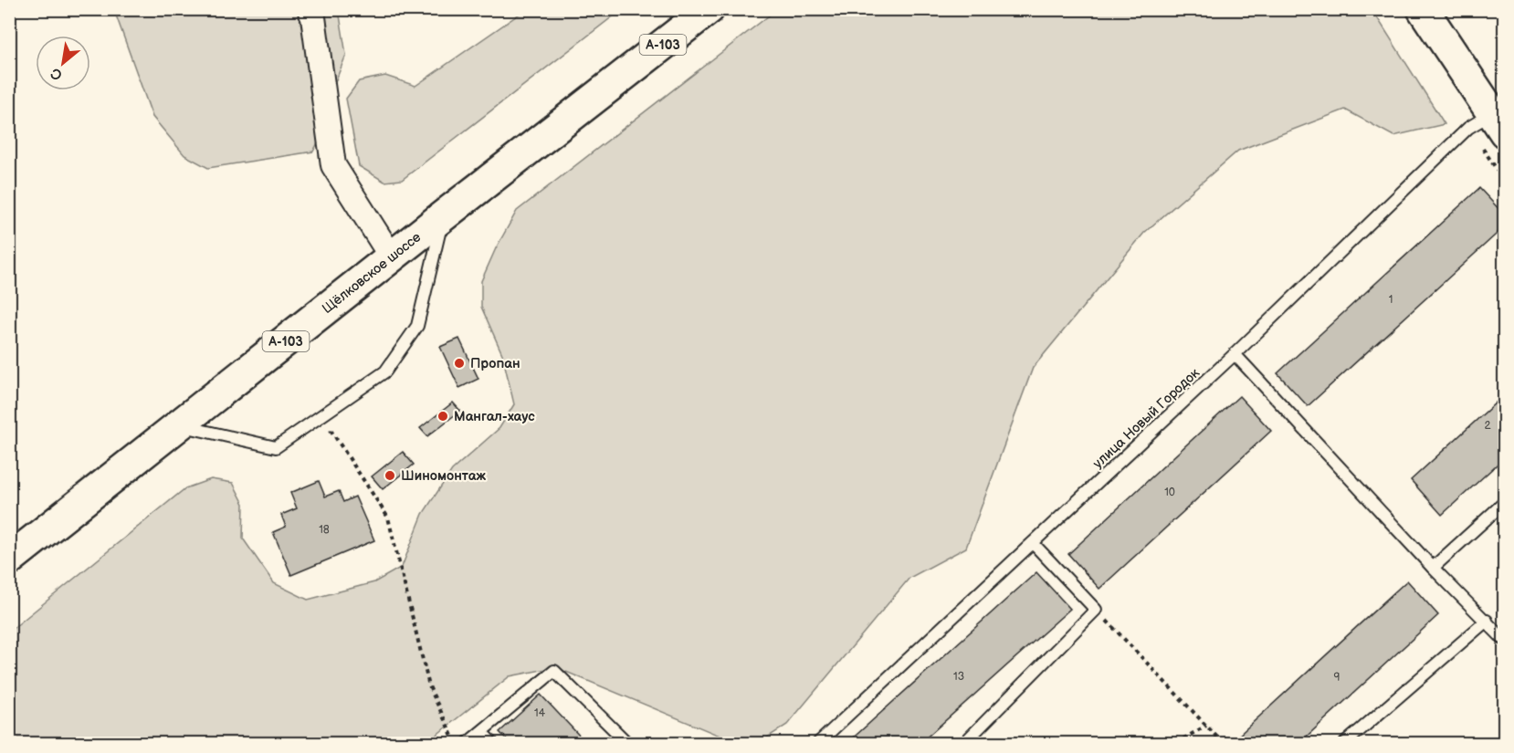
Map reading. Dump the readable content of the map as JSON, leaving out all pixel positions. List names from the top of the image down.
{
  "streets": {
    "main road": ["А-103", "Щёлковское шоссе"],
    "lane": ["улица Новый Городок"]
  },
  "places": ["Пропан", "Мангал-хаус", "Шиномонтаж"],
  "house_numbers": [
    "1",
    "2",
    "10",
    "18",
    "13",
    "9",
    "14"
  ],
  "north": "bottom left"
}
